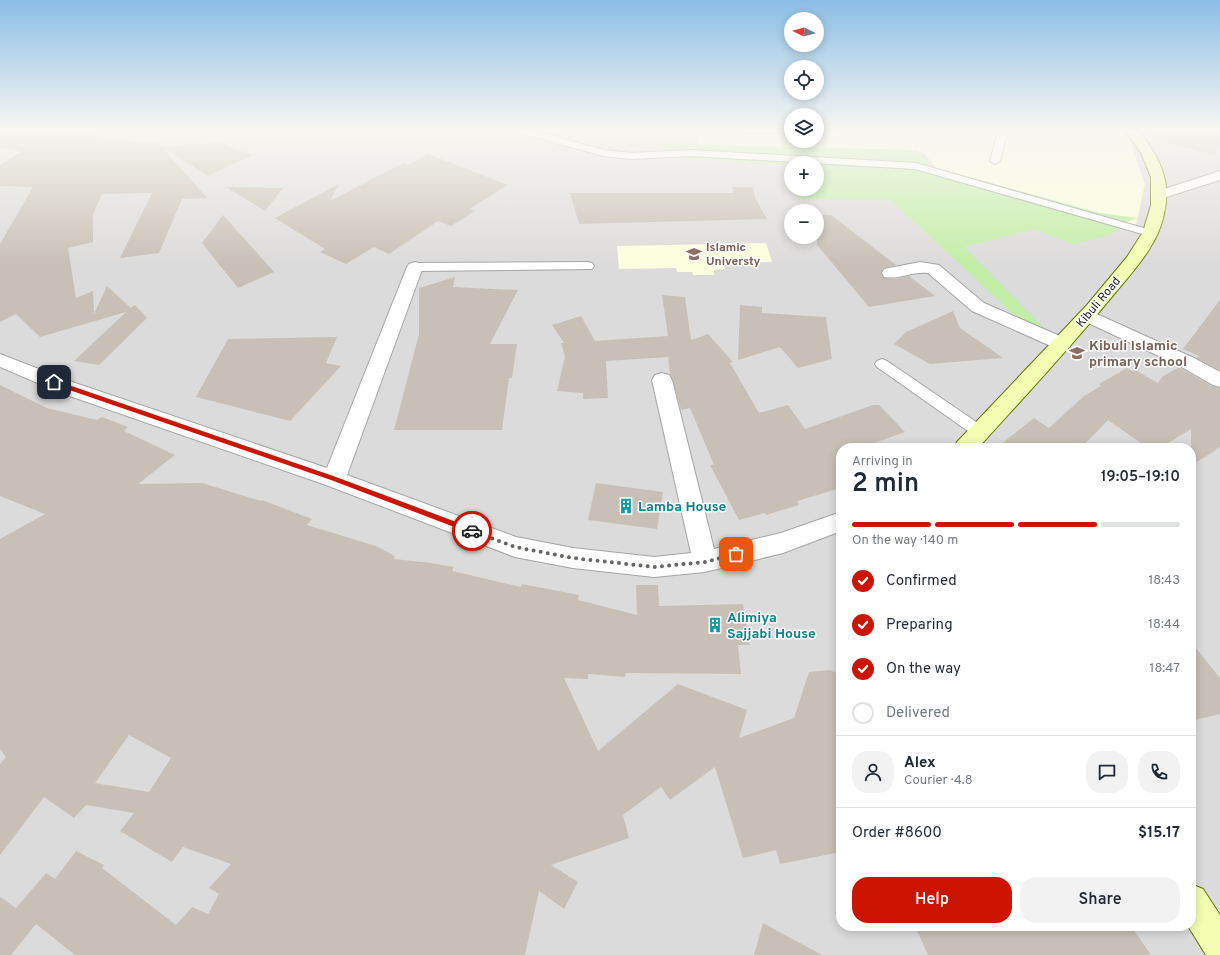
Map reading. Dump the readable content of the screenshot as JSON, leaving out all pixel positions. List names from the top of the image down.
{
  "streets": {
    "street": ["Kibuli Road"]
  },
  "places": {
    "school or university": ["Islamic Universty", "Kibuli Islamic primary school"],
    "building": ["Lamba House", "Alimiya Sajjabi House"]
  },
  "north": "left",
  "page": {
    "map_buttons": ["+", "−"],
    "heading": ["2 min", "Arriving in", "19:05–19:10"],
    "panel": [
      "Alex",
      "Courier · 4.8",
      "Order #8600",
      "$15.17"
    ],
    "bar": "On the way · 140 m",
    "list": [
      ["Confirmed", "18:43"],
      ["Preparing", "18:44"],
      ["On the way", "18:47"],
      "Delivered"
    ],
    "buttons": ["Help", "Share"]
  }
}
